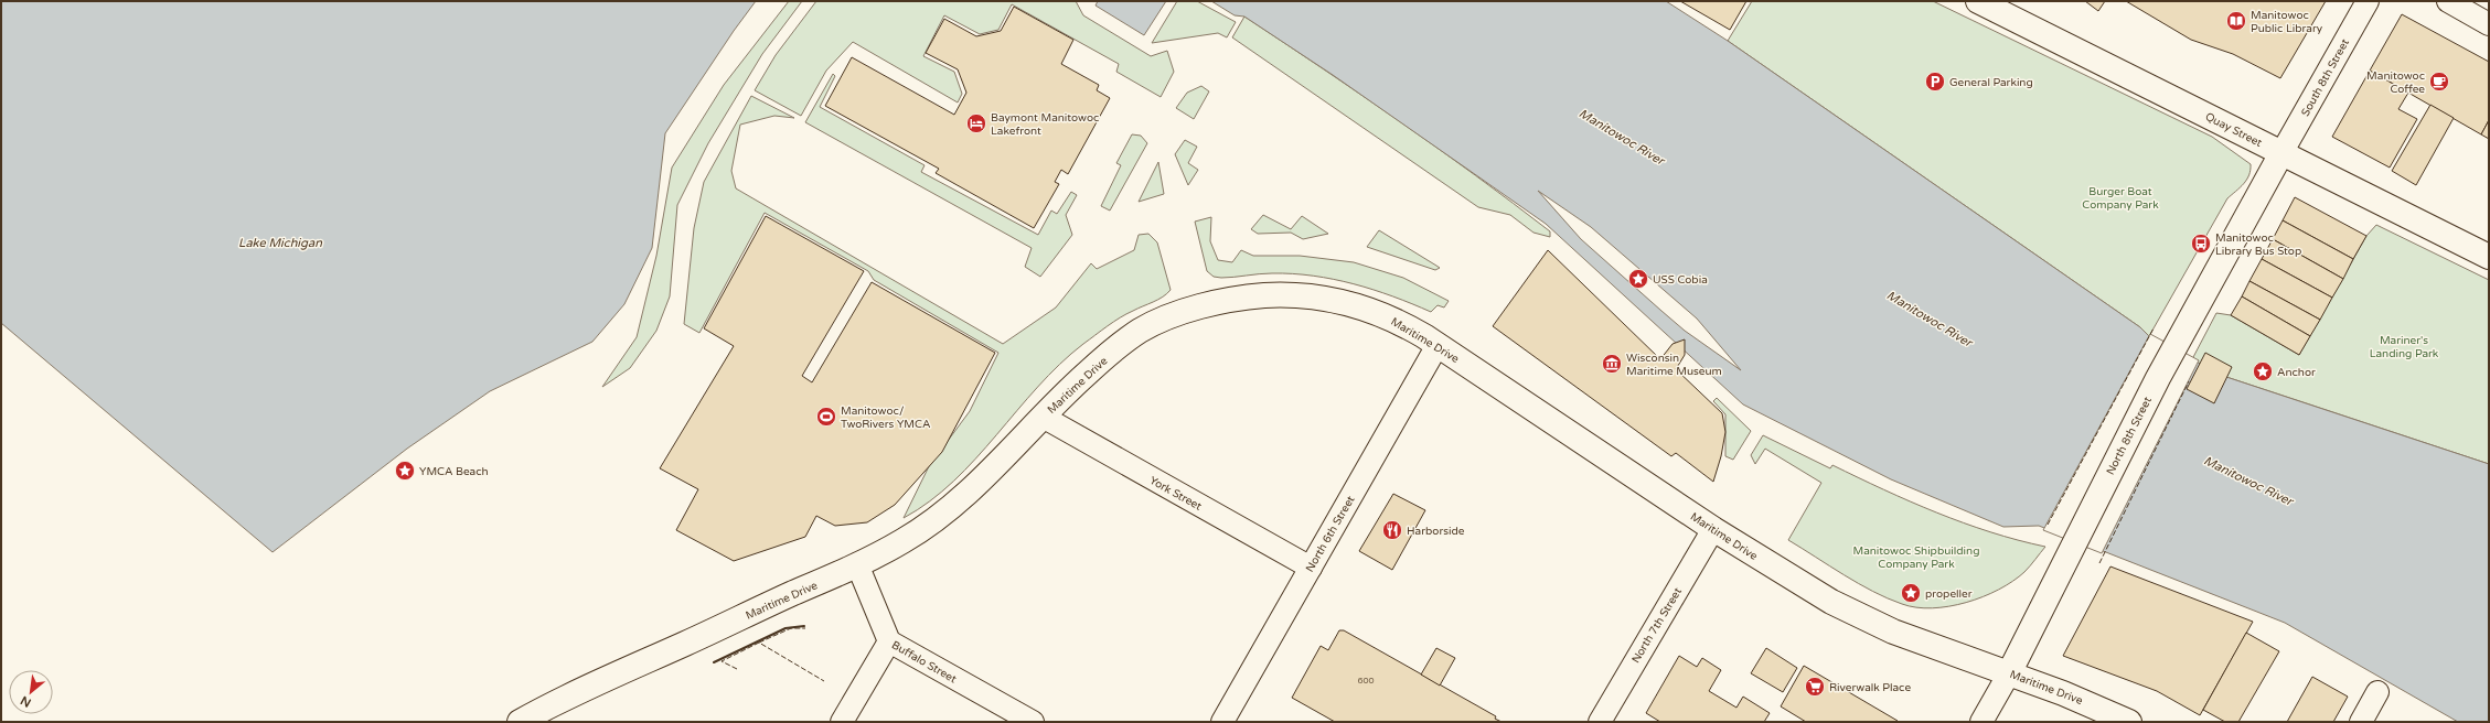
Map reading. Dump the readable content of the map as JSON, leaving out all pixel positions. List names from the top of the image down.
{
  "streets": {
    "main road": ["Quay Street", "Maritime Drive", "North 8th Street"],
    "street": [
      "South 8th Street",
      "York Street",
      "North 6th Street",
      "North 7th Street",
      "Buffalo Street"
    ]
  },
  "crossings": [
    ["South 8th Street", "Quay Street"],
    ["South 8th Street", "North 8th Street"],
    ["Quay Street", "North 8th Street"],
    ["Maritime Drive", "North 8th Street"],
    ["Maritime Drive", "York Street"],
    ["Maritime Drive", "North 6th Street"],
    ["Maritime Drive", "North 7th Street"],
    ["Maritime Drive", "Buffalo Street"],
    ["York Street", "North 6th Street"]
  ],
  "water": ["Manitowoc River", "Lake Michigan"],
  "parks": ["Burger Boat Company Park", "Mariner's Landing Park", "Manitowoc Shipbuilding Company Park"],
  "places": {
    "library": ["Manitowoc Public Library"],
    "parking": ["General Parking"],
    "cafe": ["Manitowoc Coffee"],
    "hotel": ["Baymont Manitowoc Lakefront"],
    "bus stop": ["Manitowoc Library Bus Stop"],
    "place": [
      "USS Cobia",
      "Anchor",
      "YMCA Beach",
      "propeller"
    ],
    "museum": ["Wisconsin Maritime Museum"],
    "sports": ["Manitowoc/ TwoRivers YMCA"],
    "restaurant": ["Harborside"],
    "supermarket": ["Riverwalk Place"]
  },
  "house_numbers": ["600"],
  "north": "bottom left"
}
